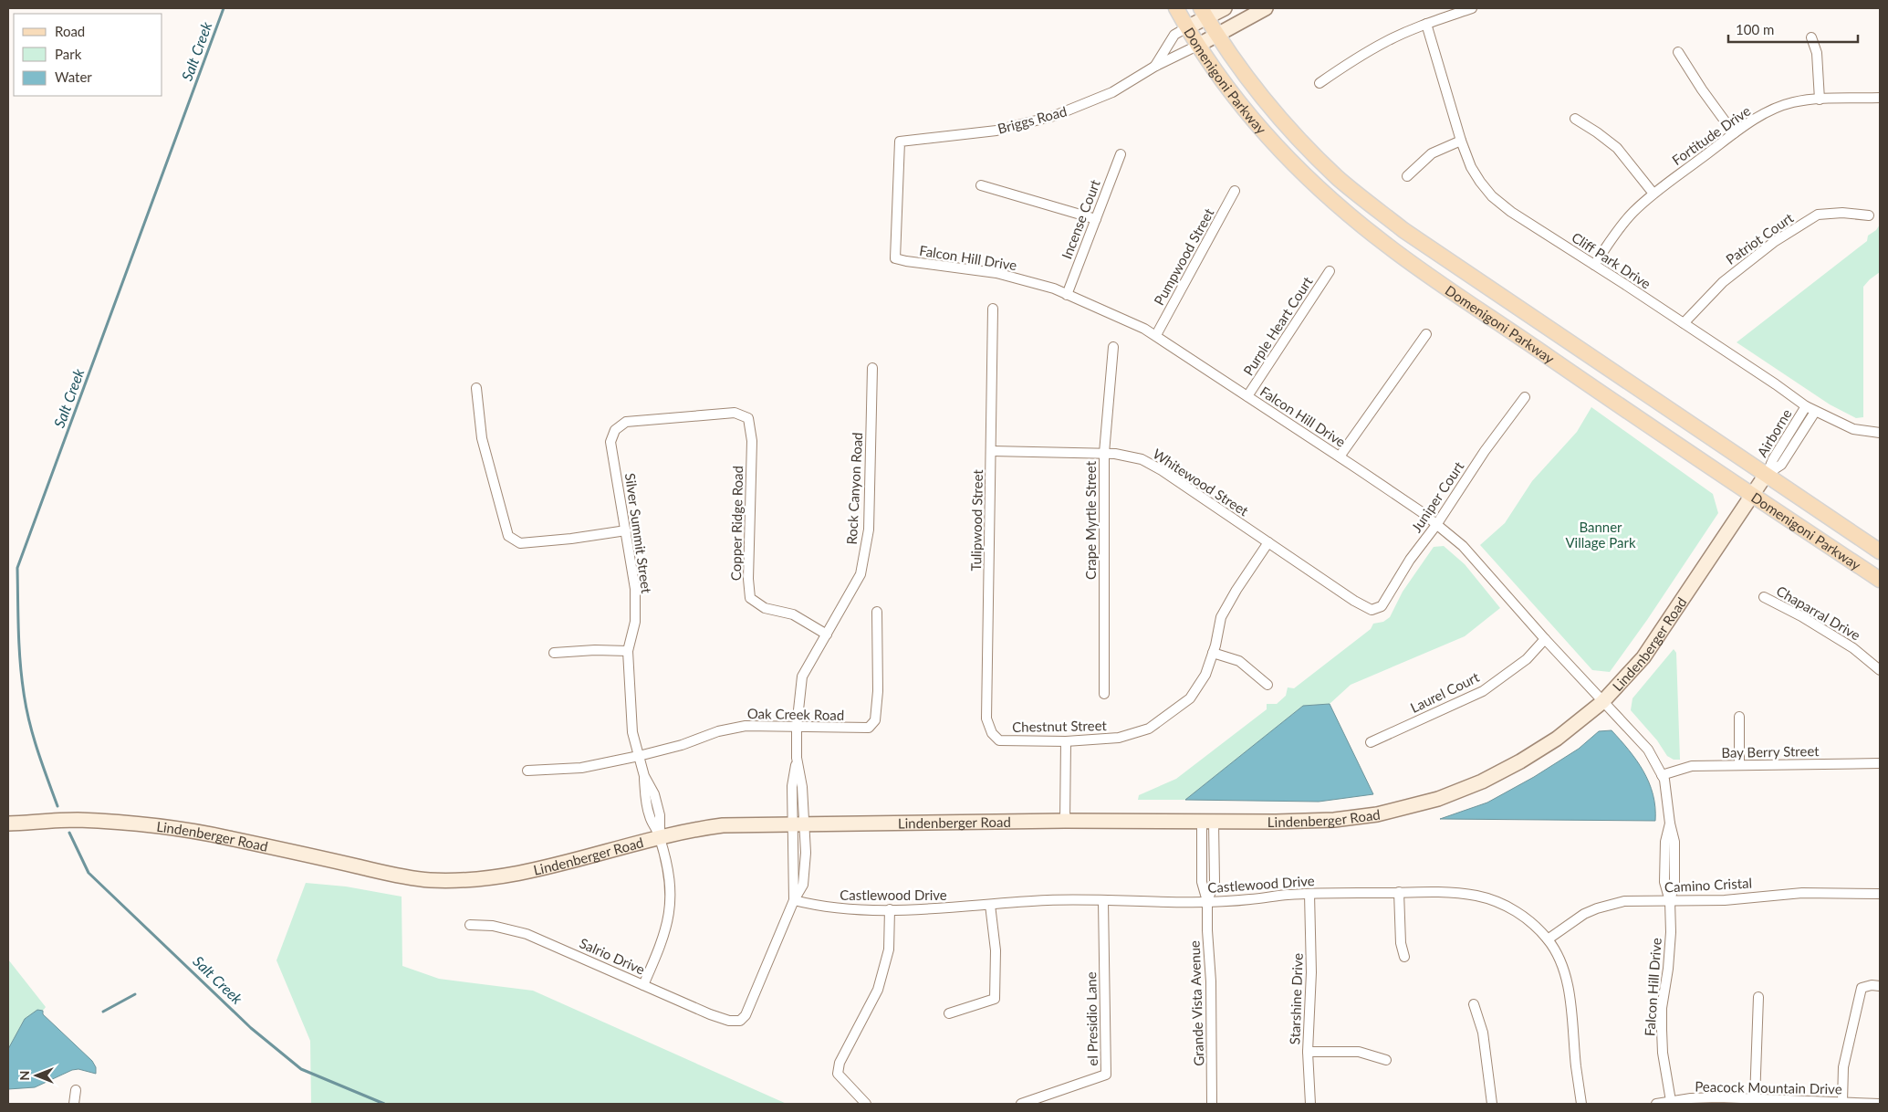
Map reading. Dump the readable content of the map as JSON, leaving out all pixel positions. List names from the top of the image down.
{
  "streets": {
    "main road": ["Domenigoni Parkway"],
    "street": [
      "Briggs Road",
      "Fortitude Drive",
      "Incense Court",
      "Patriot Court",
      "Pumpwood Street",
      "Falcon Hill Drive",
      "Cliff Park Drive",
      "Purple Heart Court",
      "Airborne",
      "Whitewood Street",
      "Rock Canyon Road",
      "Juniper Court",
      "Tulipwood Street",
      "Crape Myrtle Street",
      "Copper Ridge Road",
      "Silver Summit Street",
      "Chaparral Drive",
      "Lindenberger Road",
      "Laurel Court",
      "Oak Creek Road",
      "Chestnut Street",
      "Bay Berry Street",
      "Castlewood Drive",
      "Camino Cristal",
      "Salrio Drive",
      "Starshine Drive",
      "Grande Vista Avenue",
      "el Presidio Lane",
      "Peacock Mountain Drive"
    ]
  },
  "crossings": [
    ["Domenigoni Parkway", "Briggs Road"],
    ["Domenigoni Parkway", "Airborne"],
    ["Domenigoni Parkway", "Lindenberger Road"],
    ["Briggs Road", "Falcon Hill Drive"],
    ["Fortitude Drive", "Cliff Park Drive"],
    ["Incense Court", "Falcon Hill Drive"],
    ["Patriot Court", "Cliff Park Drive"],
    ["Pumpwood Street", "Falcon Hill Drive"],
    ["Falcon Hill Drive", "Purple Heart Court"],
    ["Falcon Hill Drive", "Juniper Court"],
    ["Falcon Hill Drive", "Lindenberger Road"],
    ["Falcon Hill Drive", "Laurel Court"],
    ["Falcon Hill Drive", "Bay Berry Street"],
    ["Falcon Hill Drive", "Camino Cristal"],
    ["Falcon Hill Drive", "Peacock Mountain Drive"],
    ["Cliff Park Drive", "Airborne"],
    ["Airborne", "Lindenberger Road"],
    ["Whitewood Street", "Juniper Court"],
    ["Whitewood Street", "Tulipwood Street"],
    ["Whitewood Street", "Crape Myrtle Street"],
    ["Whitewood Street", "Chestnut Street"],
    ["Rock Canyon Road", "Copper Ridge Road"],
    ["Rock Canyon Road", "Lindenberger Road"],
    ["Rock Canyon Road", "Oak Creek Road"],
    ["Rock Canyon Road", "Castlewood Drive"],
    ["Rock Canyon Road", "Salrio Drive"],
    ["Tulipwood Street", "Chestnut Street"],
    ["Copper Ridge Road", "Silver Summit Street"],
    ["Silver Summit Street", "Lindenberger Road"],
    ["Silver Summit Street", "Oak Creek Road"],
    ["Silver Summit Street", "Salrio Drive"],
    ["Lindenberger Road", "Grande Vista Avenue"],
    ["Castlewood Drive", "Camino Cristal"],
    ["Castlewood Drive", "Salrio Drive"],
    ["Castlewood Drive", "Starshine Drive"],
    ["Castlewood Drive", "Grande Vista Avenue"],
    ["Castlewood Drive", "el Presidio Lane"]
  ],
  "water": ["Salt Creek"],
  "parks": ["Banner Village Park"],
  "legend": ["Road", "Park", "Water"],
  "scale_bar": "100 m",
  "north": "left"
}
